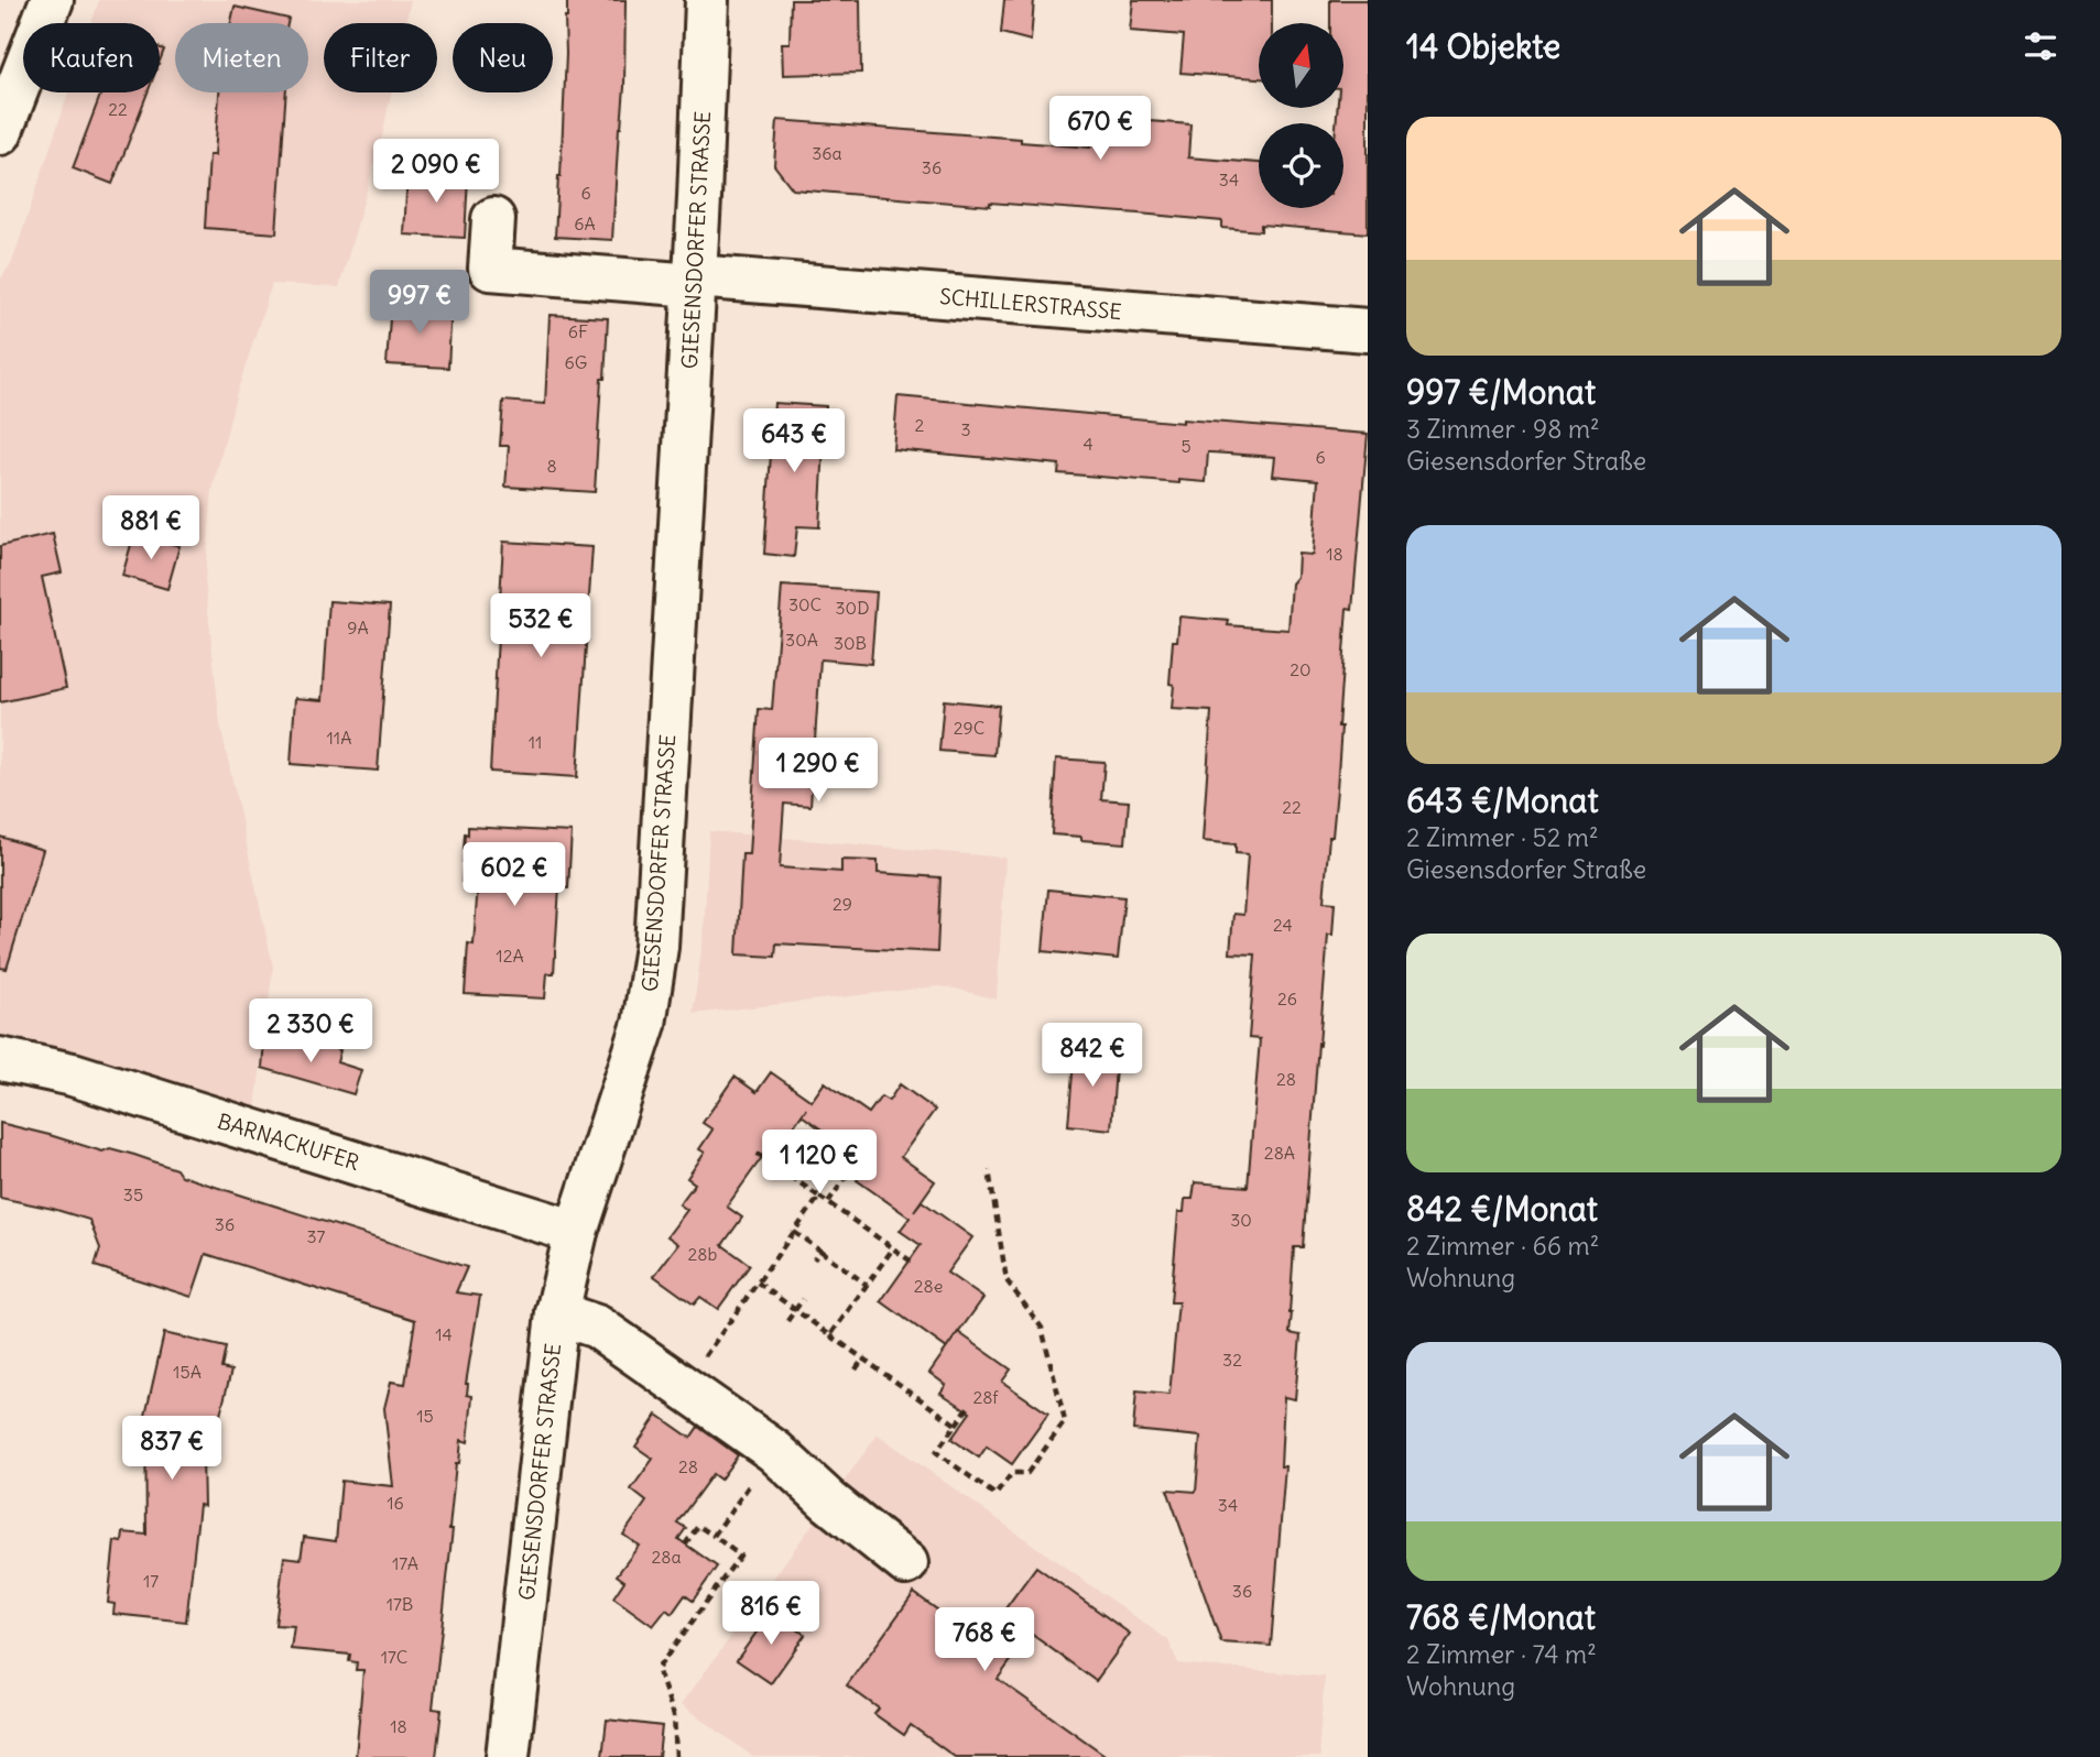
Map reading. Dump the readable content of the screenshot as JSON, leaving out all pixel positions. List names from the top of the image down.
{
  "streets": {
    "street": ["GIESENSDORFER STRASSE", "SCHILLERSTRASSE", "BARNACKUFER"]
  },
  "crossings": [
    ["GIESENSDORFER STRASSE", "SCHILLERSTRASSE"],
    ["GIESENSDORFER STRASSE", "BARNACKUFER"]
  ],
  "house_numbers": [
    "22",
    "36a",
    "36",
    "34",
    "6",
    "6A",
    "6F",
    "6G",
    "2",
    "3",
    "4",
    "5",
    "6",
    "8",
    "18",
    "30C",
    "30D",
    "9A",
    "30A",
    "30B",
    "20",
    "29C",
    "11A",
    "11",
    "22",
    "29",
    "24",
    "12A",
    "26",
    "28",
    "28A",
    "35",
    "30",
    "36",
    "37",
    "28b",
    "28e",
    "14",
    "32",
    "15A",
    "28f",
    "15",
    "28",
    "16",
    "34",
    "28a",
    "17A",
    "17",
    "36",
    "17B",
    "17C",
    "18"
  ],
  "north": "top",
  "page": {
    "heading": "14 Objekte",
    "chip": [
      "Kaufen",
      "Mieten",
      "Filter",
      "Neu"
    ],
    "list": [
      {
        "name": "997 €/Monat",
        "note": "3 Zimmer · 98 m² · Giesensdorfer Straße"
      },
      {
        "name": "643 €/Monat",
        "note": "2 Zimmer · 52 m² · Giesensdorfer Straße"
      },
      {
        "name": "842 €/Monat",
        "note": "2 Zimmer · 66 m² · Wohnung"
      },
      {
        "name": "768 €/Monat",
        "note": "2 Zimmer · 74 m² · Wohnung"
      }
    ],
    "price": [
      "670 €",
      "2 090 €",
      "997 €",
      "643 €",
      "881 €",
      "532 €",
      "1 290 €",
      "602 €",
      "2 330 €",
      "842 €",
      "1 120 €",
      "837 €",
      "816 €",
      "768 €"
    ]
  }
}
